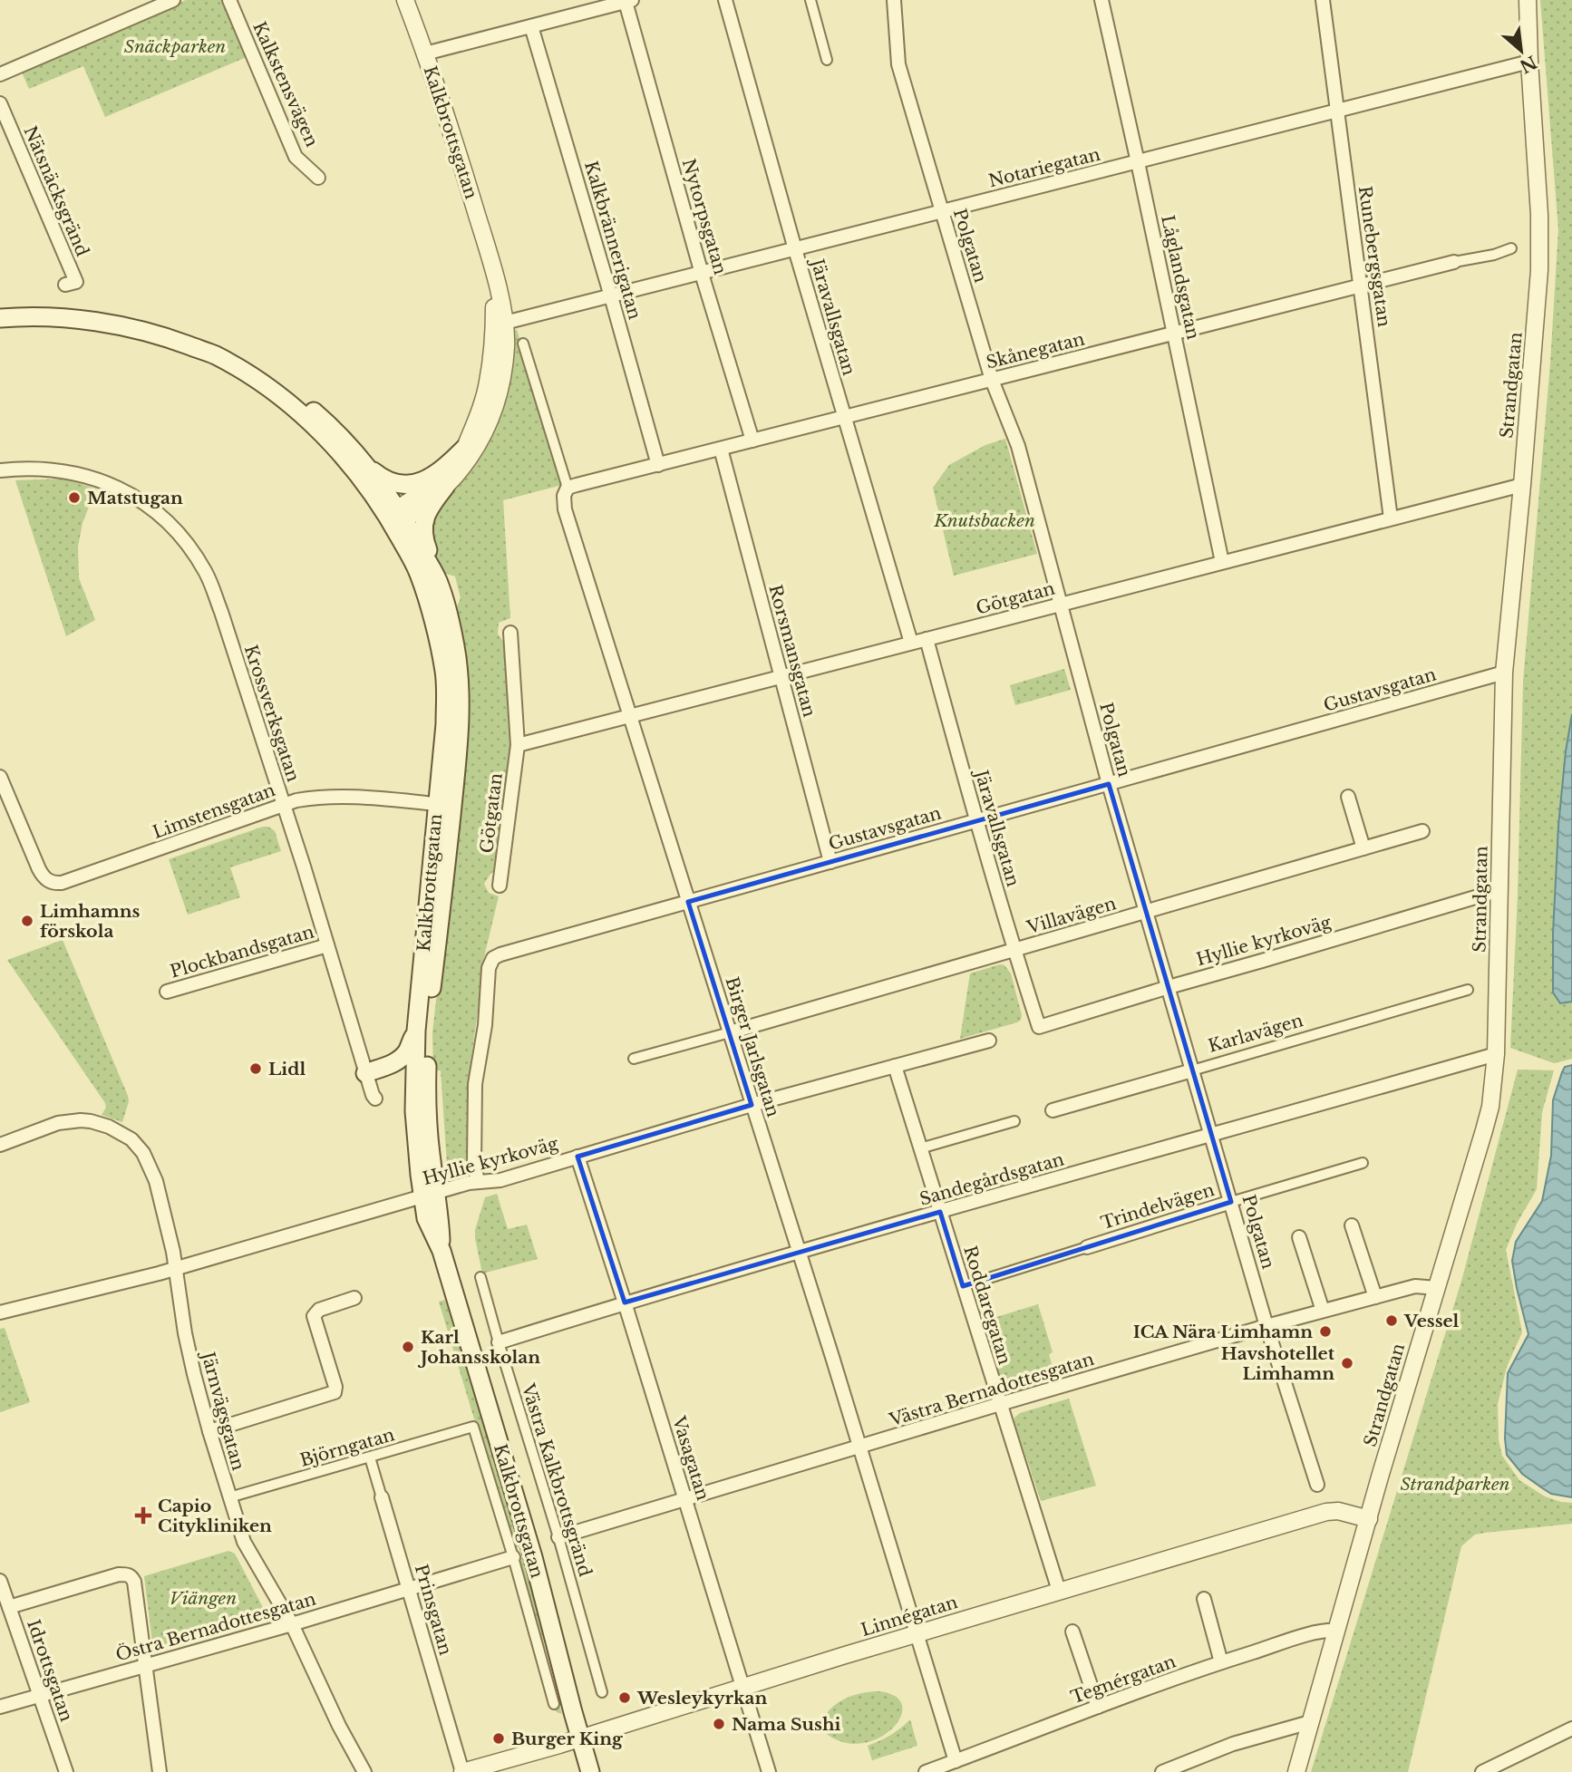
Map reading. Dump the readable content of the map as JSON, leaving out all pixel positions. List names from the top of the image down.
{
  "streets": {
    "main road": ["Kalkbrottsgatan"],
    "street": [
      "Kalkstensvägen",
      "Notariegatan",
      "Nätsnäcksgränd",
      "Nytorpsgatan",
      "Kalkbrännerigatan",
      "Polgatan",
      "Runebergsgatan",
      "Låglandsgatan",
      "Järavallsgatan",
      "Skånegatan",
      "Strandgatan",
      "Götgatan",
      "Rorsmansgatan",
      "Gustavsgatan",
      "Krossverksgatan",
      "Limstensgatan",
      "Villavägen",
      "Hyllie kyrkoväg",
      "Plockbandsgatan",
      "Karlavägen",
      "Birger Jarlsgatan",
      "Sandegårdsgatan",
      "Trindelvägen",
      "Roddaregatan",
      "Västra Bernadottesgatan",
      "Järnvägsgatan",
      "Björngatan",
      "Vasagatan",
      "Västra Kalkbrottsgränd",
      "Prinsgatan",
      "Linnégatan",
      "Östra Bernadottesgatan",
      "Idrottsgatan",
      "Tegnérgatan"
    ]
  },
  "crossings": [
    ["Kalkbrottsgatan", "Notariegatan"],
    ["Kalkbrottsgatan", "Limstensgatan"],
    ["Kalkbrottsgatan", "Hyllie kyrkoväg"],
    ["Kalkbrottsgatan", "Linnégatan"],
    ["Notariegatan", "Nytorpsgatan"],
    ["Notariegatan", "Kalkbrännerigatan"],
    ["Notariegatan", "Polgatan"],
    ["Notariegatan", "Runebergsgatan"],
    ["Notariegatan", "Låglandsgatan"],
    ["Notariegatan", "Järavallsgatan"],
    ["Notariegatan", "Strandgatan"],
    ["Nytorpsgatan", "Skånegatan"],
    ["Kalkbrännerigatan", "Skånegatan"],
    ["Polgatan", "Skånegatan"],
    ["Polgatan", "Götgatan"],
    ["Polgatan", "Gustavsgatan"],
    ["Polgatan", "Villavägen"],
    ["Polgatan", "Hyllie kyrkoväg"],
    ["Polgatan", "Karlavägen"],
    ["Polgatan", "Sandegårdsgatan"],
    ["Polgatan", "Trindelvägen"],
    ["Polgatan", "Västra Bernadottesgatan"],
    ["Runebergsgatan", "Skånegatan"],
    ["Runebergsgatan", "Götgatan"],
    ["Låglandsgatan", "Skånegatan"],
    ["Låglandsgatan", "Götgatan"],
    ["Järavallsgatan", "Skånegatan"],
    ["Järavallsgatan", "Götgatan"],
    ["Järavallsgatan", "Gustavsgatan"],
    ["Järavallsgatan", "Villavägen"],
    ["Järavallsgatan", "Hyllie kyrkoväg"],
    ["Skånegatan", "Rorsmansgatan"],
    ["Skånegatan", "Birger Jarlsgatan"],
    ["Strandgatan", "Götgatan"],
    ["Strandgatan", "Gustavsgatan"],
    ["Strandgatan", "Hyllie kyrkoväg"],
    ["Strandgatan", "Sandegårdsgatan"],
    ["Strandgatan", "Västra Bernadottesgatan"],
    ["Strandgatan", "Linnégatan"],
    ["Strandgatan", "Tegnérgatan"],
    ["Götgatan", "Rorsmansgatan"],
    ["Götgatan", "Birger Jarlsgatan"],
    ["Rorsmansgatan", "Gustavsgatan"],
    ["Gustavsgatan", "Hyllie kyrkoväg"],
    ["Gustavsgatan", "Birger Jarlsgatan"],
    ["Krossverksgatan", "Limstensgatan"],
    ["Krossverksgatan", "Plockbandsgatan"],
    ["Villavägen", "Birger Jarlsgatan"],
    ["Hyllie kyrkoväg", "Birger Jarlsgatan"],
    ["Hyllie kyrkoväg", "Roddaregatan"],
    ["Hyllie kyrkoväg", "Järnvägsgatan"],
    ["Hyllie kyrkoväg", "Vasagatan"],
    ["Birger Jarlsgatan", "Sandegårdsgatan"],
    ["Birger Jarlsgatan", "Västra Bernadottesgatan"],
    ["Birger Jarlsgatan", "Linnégatan"],
    ["Birger Jarlsgatan", "Tegnérgatan"],
    ["Sandegårdsgatan", "Roddaregatan"],
    ["Sandegårdsgatan", "Vasagatan"],
    ["Sandegårdsgatan", "Västra Kalkbrottsgränd"],
    ["Trindelvägen", "Roddaregatan"],
    ["Roddaregatan", "Västra Bernadottesgatan"],
    ["Roddaregatan", "Linnégatan"],
    ["Västra Bernadottesgatan", "Vasagatan"],
    ["Västra Bernadottesgatan", "Västra Kalkbrottsgränd"],
    ["Järnvägsgatan", "Björngatan"],
    ["Järnvägsgatan", "Östra Bernadottesgatan"],
    ["Björngatan", "Prinsgatan"],
    ["Björngatan", "Östra Bernadottesgatan"],
    ["Vasagatan", "Linnégatan"],
    ["Prinsgatan", "Linnégatan"],
    ["Prinsgatan", "Östra Bernadottesgatan"],
    ["Östra Bernadottesgatan", "Idrottsgatan"]
  ],
  "parks": [
    "Snäckparken",
    "Knutsbacken",
    "Strandparken",
    "Viängen"
  ],
  "places": {
    "other": [
      "Matstugan",
      "Limhamns förskola",
      "Lidl",
      "Vessel",
      "ICA Nära Limhamn",
      "Karl Johansskolan",
      "Havshotellet Limhamn",
      "Wesleykyrkan",
      "Nama Sushi",
      "Burger King"
    ],
    "health": ["Capio Citykliniken"]
  },
  "north": "bottom right"
}
